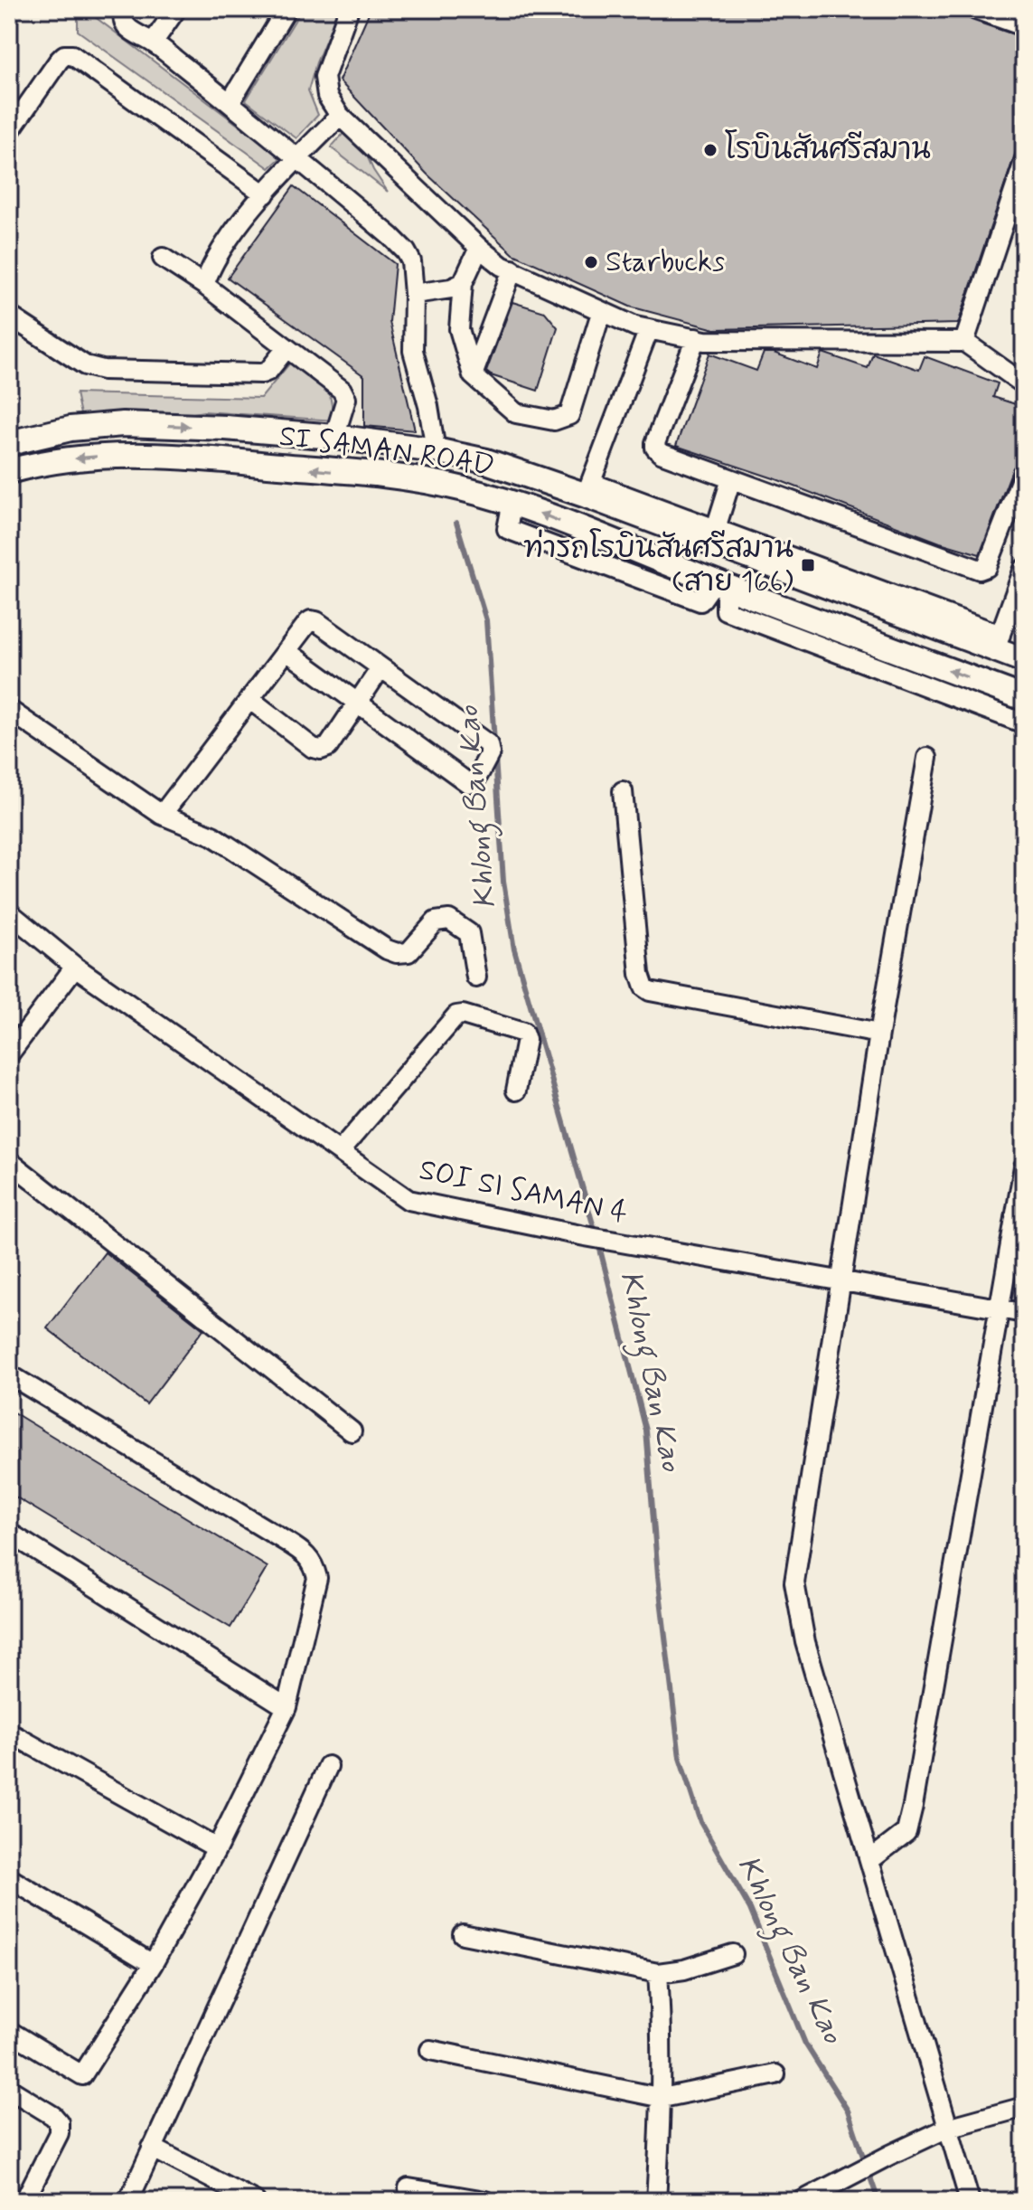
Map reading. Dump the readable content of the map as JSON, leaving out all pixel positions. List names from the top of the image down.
{
  "streets": {
    "main road": ["SI SAMAN ROAD"],
    "street": ["SOI SI SAMAN 4"]
  },
  "water": ["Khlong Ban Kao"],
  "places": {
    "other": ["โรบินสันศรีสมาน", "Starbucks"],
    "transit": ["ท่ารถโรบินสันศรีสมาน (สาย 166)"]
  }
}
